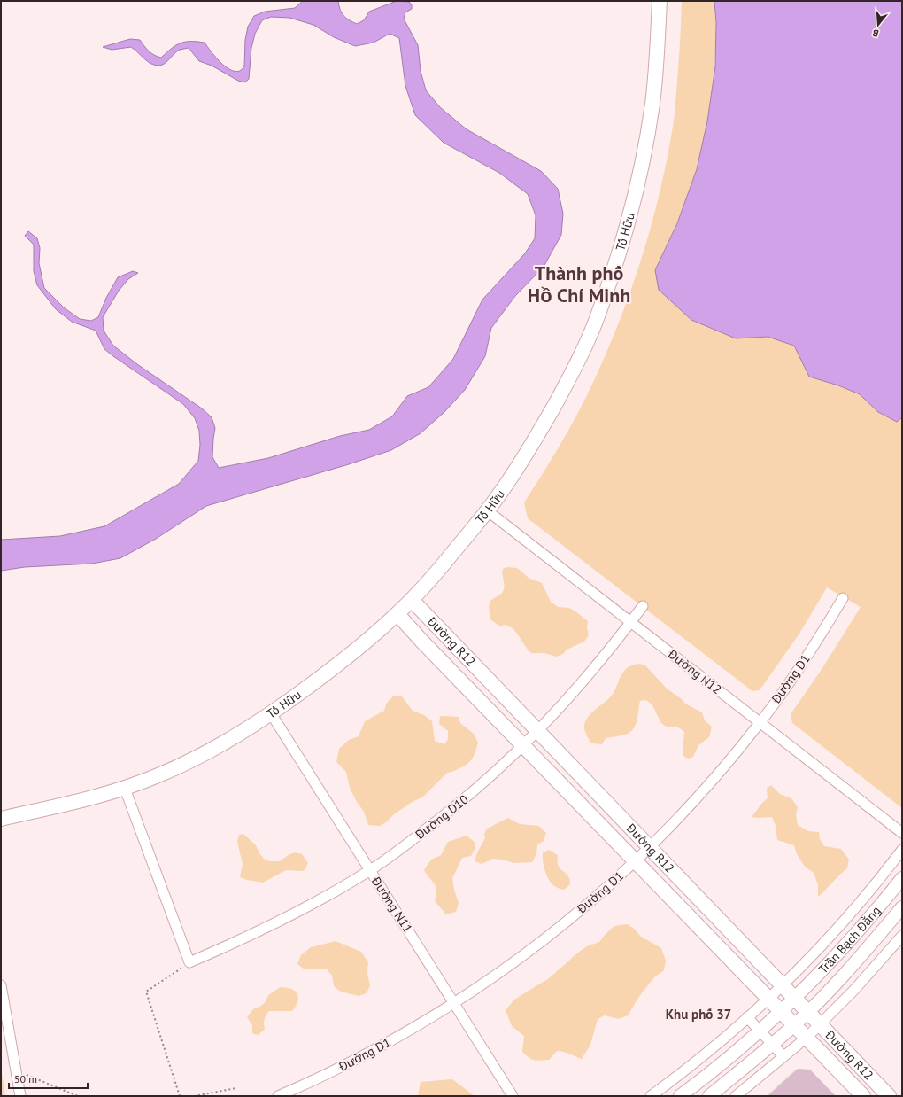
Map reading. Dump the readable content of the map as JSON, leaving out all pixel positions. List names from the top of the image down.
{
  "streets": {
    "main road": ["Tố Hữu", "Đường R12"],
    "street": [
      "Đường N12",
      "Đường D1",
      "Đường D10",
      "Đường N11",
      "Trần Bạch Đằng"
    ]
  },
  "crossings": [
    ["Tố Hữu", "Đường R12"],
    ["Tố Hữu", "Đường N12"],
    ["Tố Hữu", "Đường N11"],
    ["Đường R12", "Đường D1"],
    ["Đường R12", "Đường D10"],
    ["Đường R12", "Trần Bạch Đằng"],
    ["Đường N12", "Đường D1"],
    ["Đường N12", "Đường D10"],
    ["Đường D1", "Đường N11"],
    ["Đường D10", "Đường N11"]
  ],
  "districts": ["Thành phố Hồ Chí Minh", "Khu phố 37"],
  "scale_bar": "50 m",
  "north": "bottom"
}
